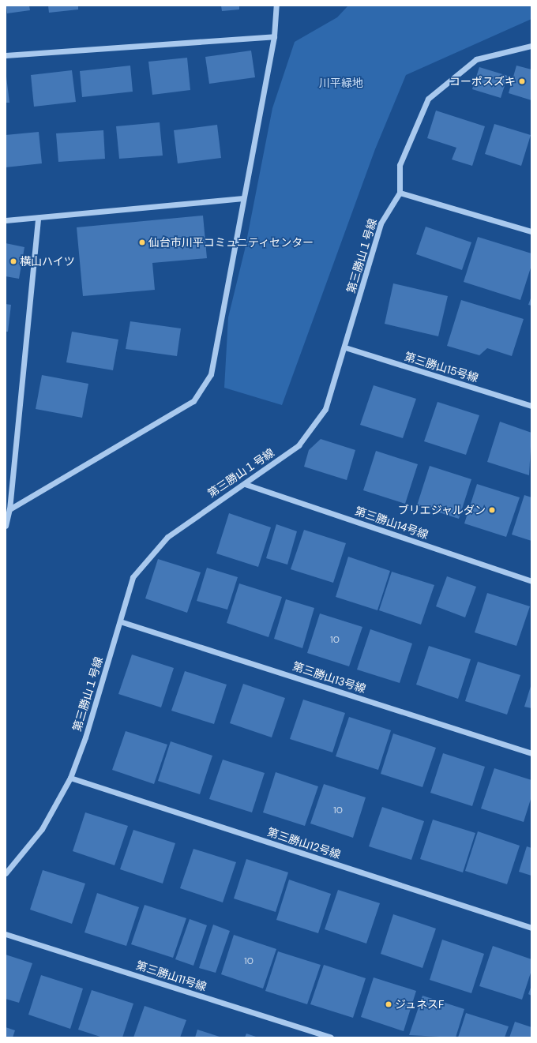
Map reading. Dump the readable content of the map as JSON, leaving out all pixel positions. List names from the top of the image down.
{
  "streets": {
    "street": [
      "第三勝山１号線",
      "第三勝山15号線",
      "第三勝山14号線",
      "第三勝山13号線",
      "第三勝山12号線",
      "第三勝山11号線"
    ]
  },
  "crossings": [
    ["第三勝山１号線", "第三勝山15号線"],
    ["第三勝山１号線", "第三勝山14号線"],
    ["第三勝山１号線", "第三勝山13号線"],
    ["第三勝山１号線", "第三勝山12号線"]
  ],
  "parks": ["川平緑地"],
  "places": [
    "コーポスズキ",
    "仙台市川平コミュニティセンター",
    "横山ハイツ",
    "ブリエジャルダン",
    "ジュネスF"
  ],
  "house_numbers": ["10", "10", "10"]
}
